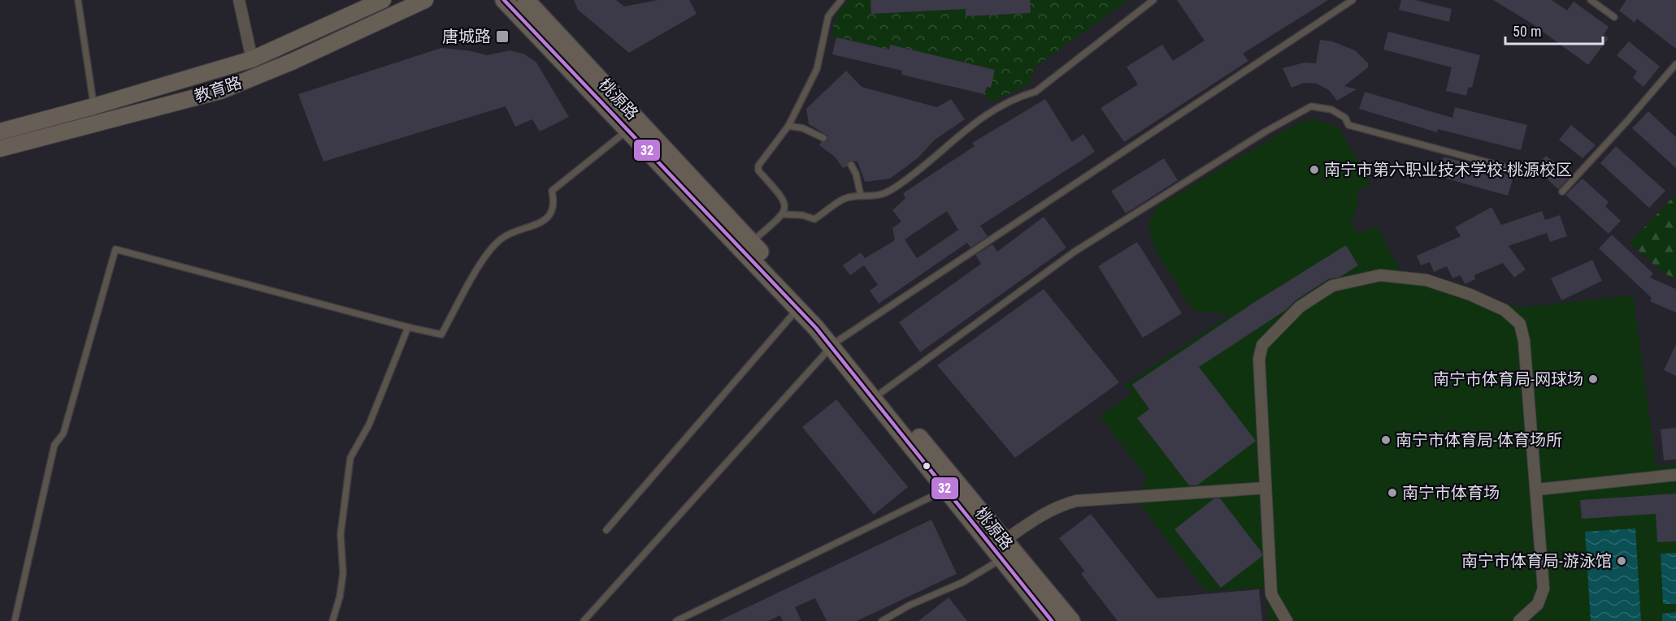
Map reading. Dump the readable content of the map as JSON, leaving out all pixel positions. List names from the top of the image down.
{
  "streets": {
    "main road": ["教育路", "桃源路"]
  },
  "places": {
    "transit": ["唐城路"],
    "other": [
      "南宁市第六职业技术学校-桃源校区",
      "南宁市体育局-网球场",
      "南宁市体育局-体育场所",
      "南宁市体育场",
      "南宁市体育局-游泳馆"
    ]
  },
  "lines": ["transit line 32"],
  "scale_bar": "50 m"
}
